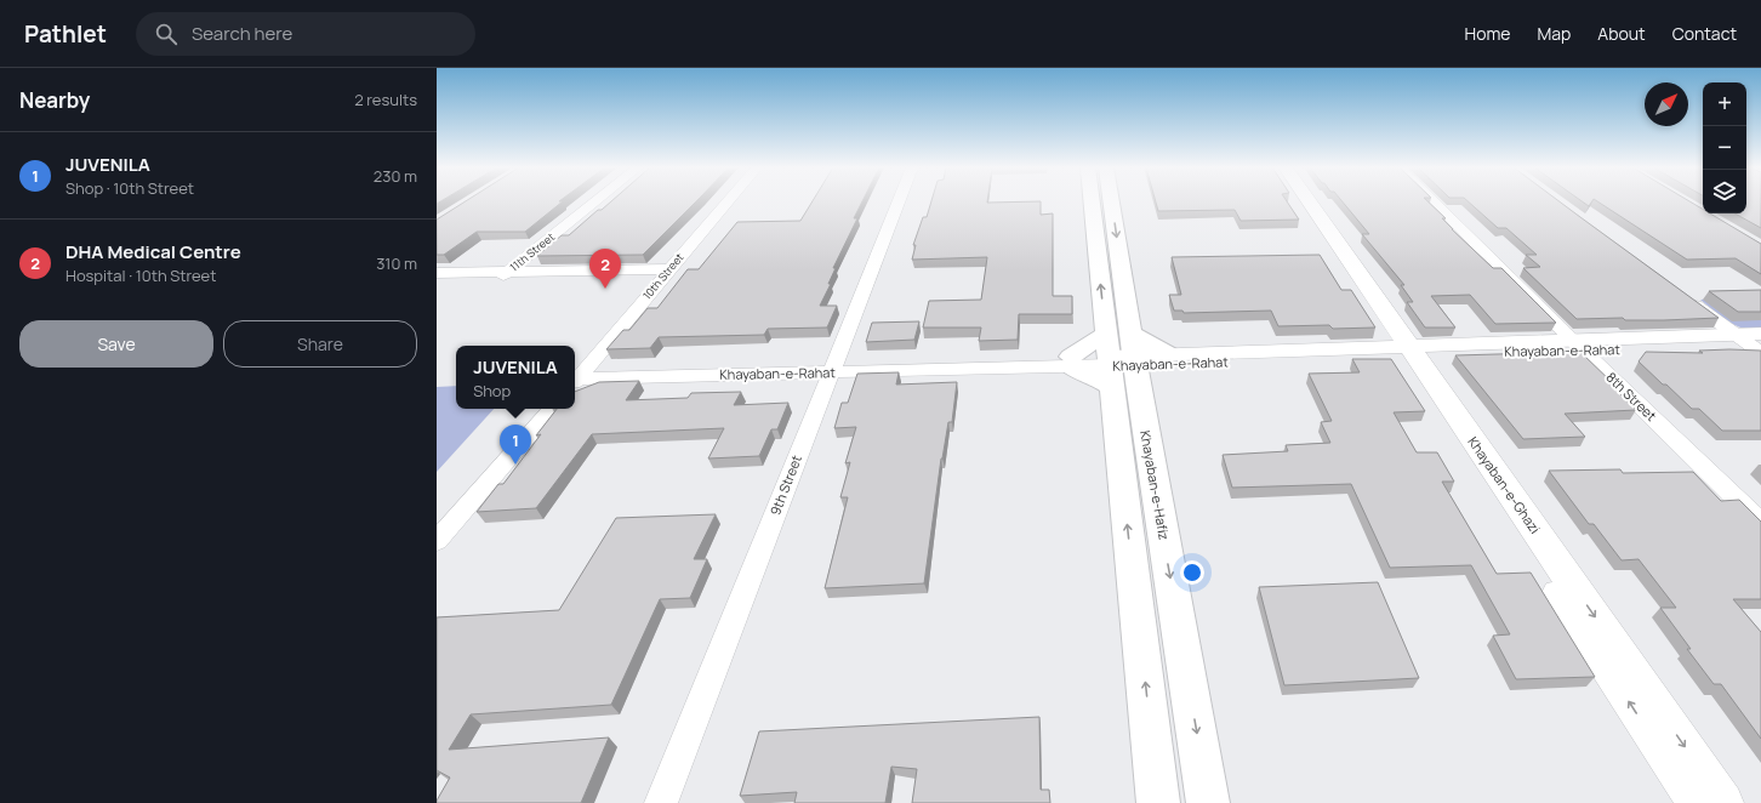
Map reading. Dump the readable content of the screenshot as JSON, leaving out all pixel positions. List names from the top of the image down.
{
  "streets": {
    "main road": ["Khayaban-e-Hafiz"],
    "street": [
      "11th Street",
      "10th Street",
      "Khayaban-e-Rahat",
      "8th Street",
      "9th Street",
      "Khayaban-e-Ghazi"
    ]
  },
  "crossings": [
    ["10th Street", "Khayaban-e-Rahat"],
    ["Khayaban-e-Rahat", "8th Street"],
    ["Khayaban-e-Rahat", "9th Street"],
    ["Khayaban-e-Rahat", "Khayaban-e-Ghazi"]
  ],
  "north": "top right",
  "page": {
    "header": "Pathlet",
    "search": "Search here",
    "nav": [
      "Home",
      "Map",
      "About",
      "Contact"
    ],
    "heading": ["Nearby", "2 results"],
    "map_buttons": ["+", "−"],
    "list": [
      {
        "mark": "1",
        "name": "JUVENILA",
        "note": "Shop · 10th Street",
        "value": "230 m"
      },
      {
        "mark": "2",
        "name": "DHA Medical Centre",
        "note": "Hospital · 10th Street",
        "value": "310 m"
      }
    ],
    "pins": ["2", "1"],
    "buttons": ["Save", "Share"],
    "popup": ["JUVENILA", "Shop"]
  }
}
